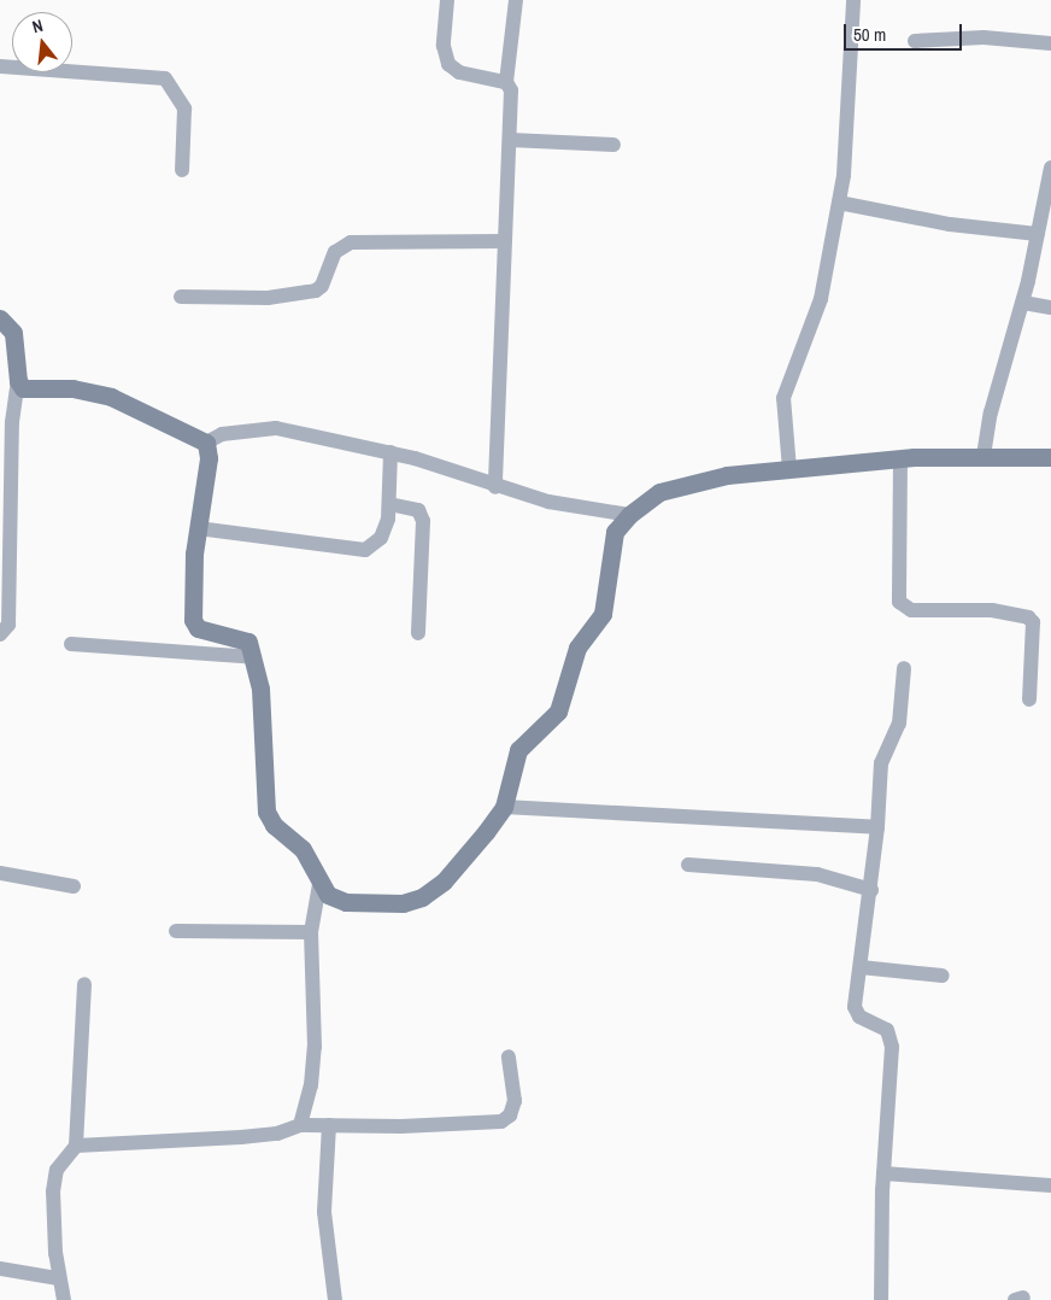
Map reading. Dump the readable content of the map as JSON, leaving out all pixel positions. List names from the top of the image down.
{
  "scale_bar": "50 m",
  "north": "top"
}
